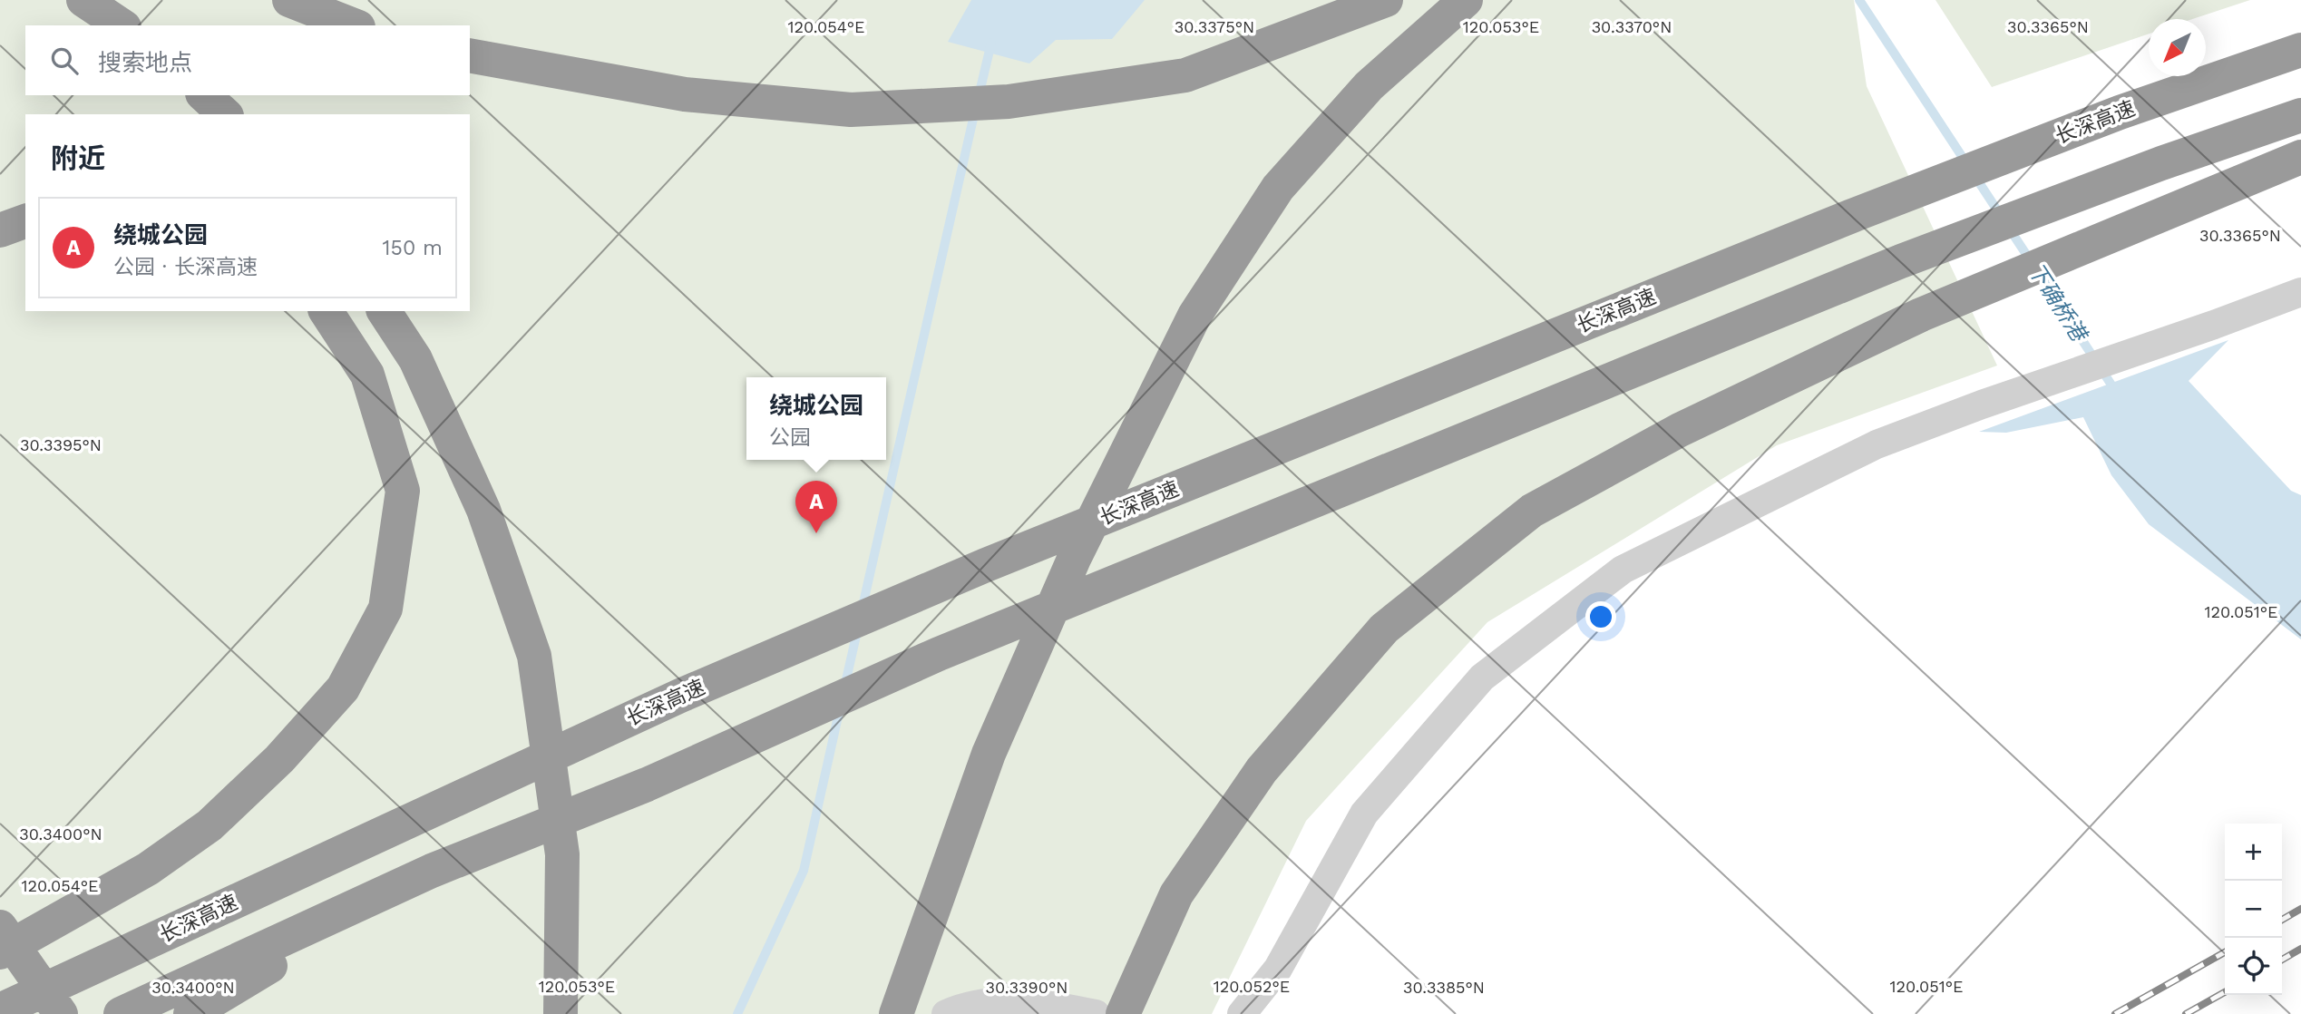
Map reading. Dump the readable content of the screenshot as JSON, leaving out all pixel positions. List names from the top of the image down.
{
  "streets": {
    "highway": ["长深高速"]
  },
  "water": ["下确桥港"],
  "north": "bottom left",
  "page": {
    "search": "搜索地点",
    "heading": "附近",
    "list": [
      {
        "mark": "A",
        "name": "绕城公园",
        "note": "公园 · 长深高速",
        "value": "150 m"
      }
    ],
    "popup": ["绕城公园", "公园"],
    "pins": "A",
    "map_buttons": ["+", "−"]
  },
  "coordinates": [
    "30.3370°N",
    "30.3365°N",
    "30.3375°N",
    "120.054°E",
    "120.053°E",
    "30.3395°N",
    "120.051°E",
    "30.3400°N",
    "120.052°E",
    "30.3390°N",
    "30.3385°N"
  ]
}
